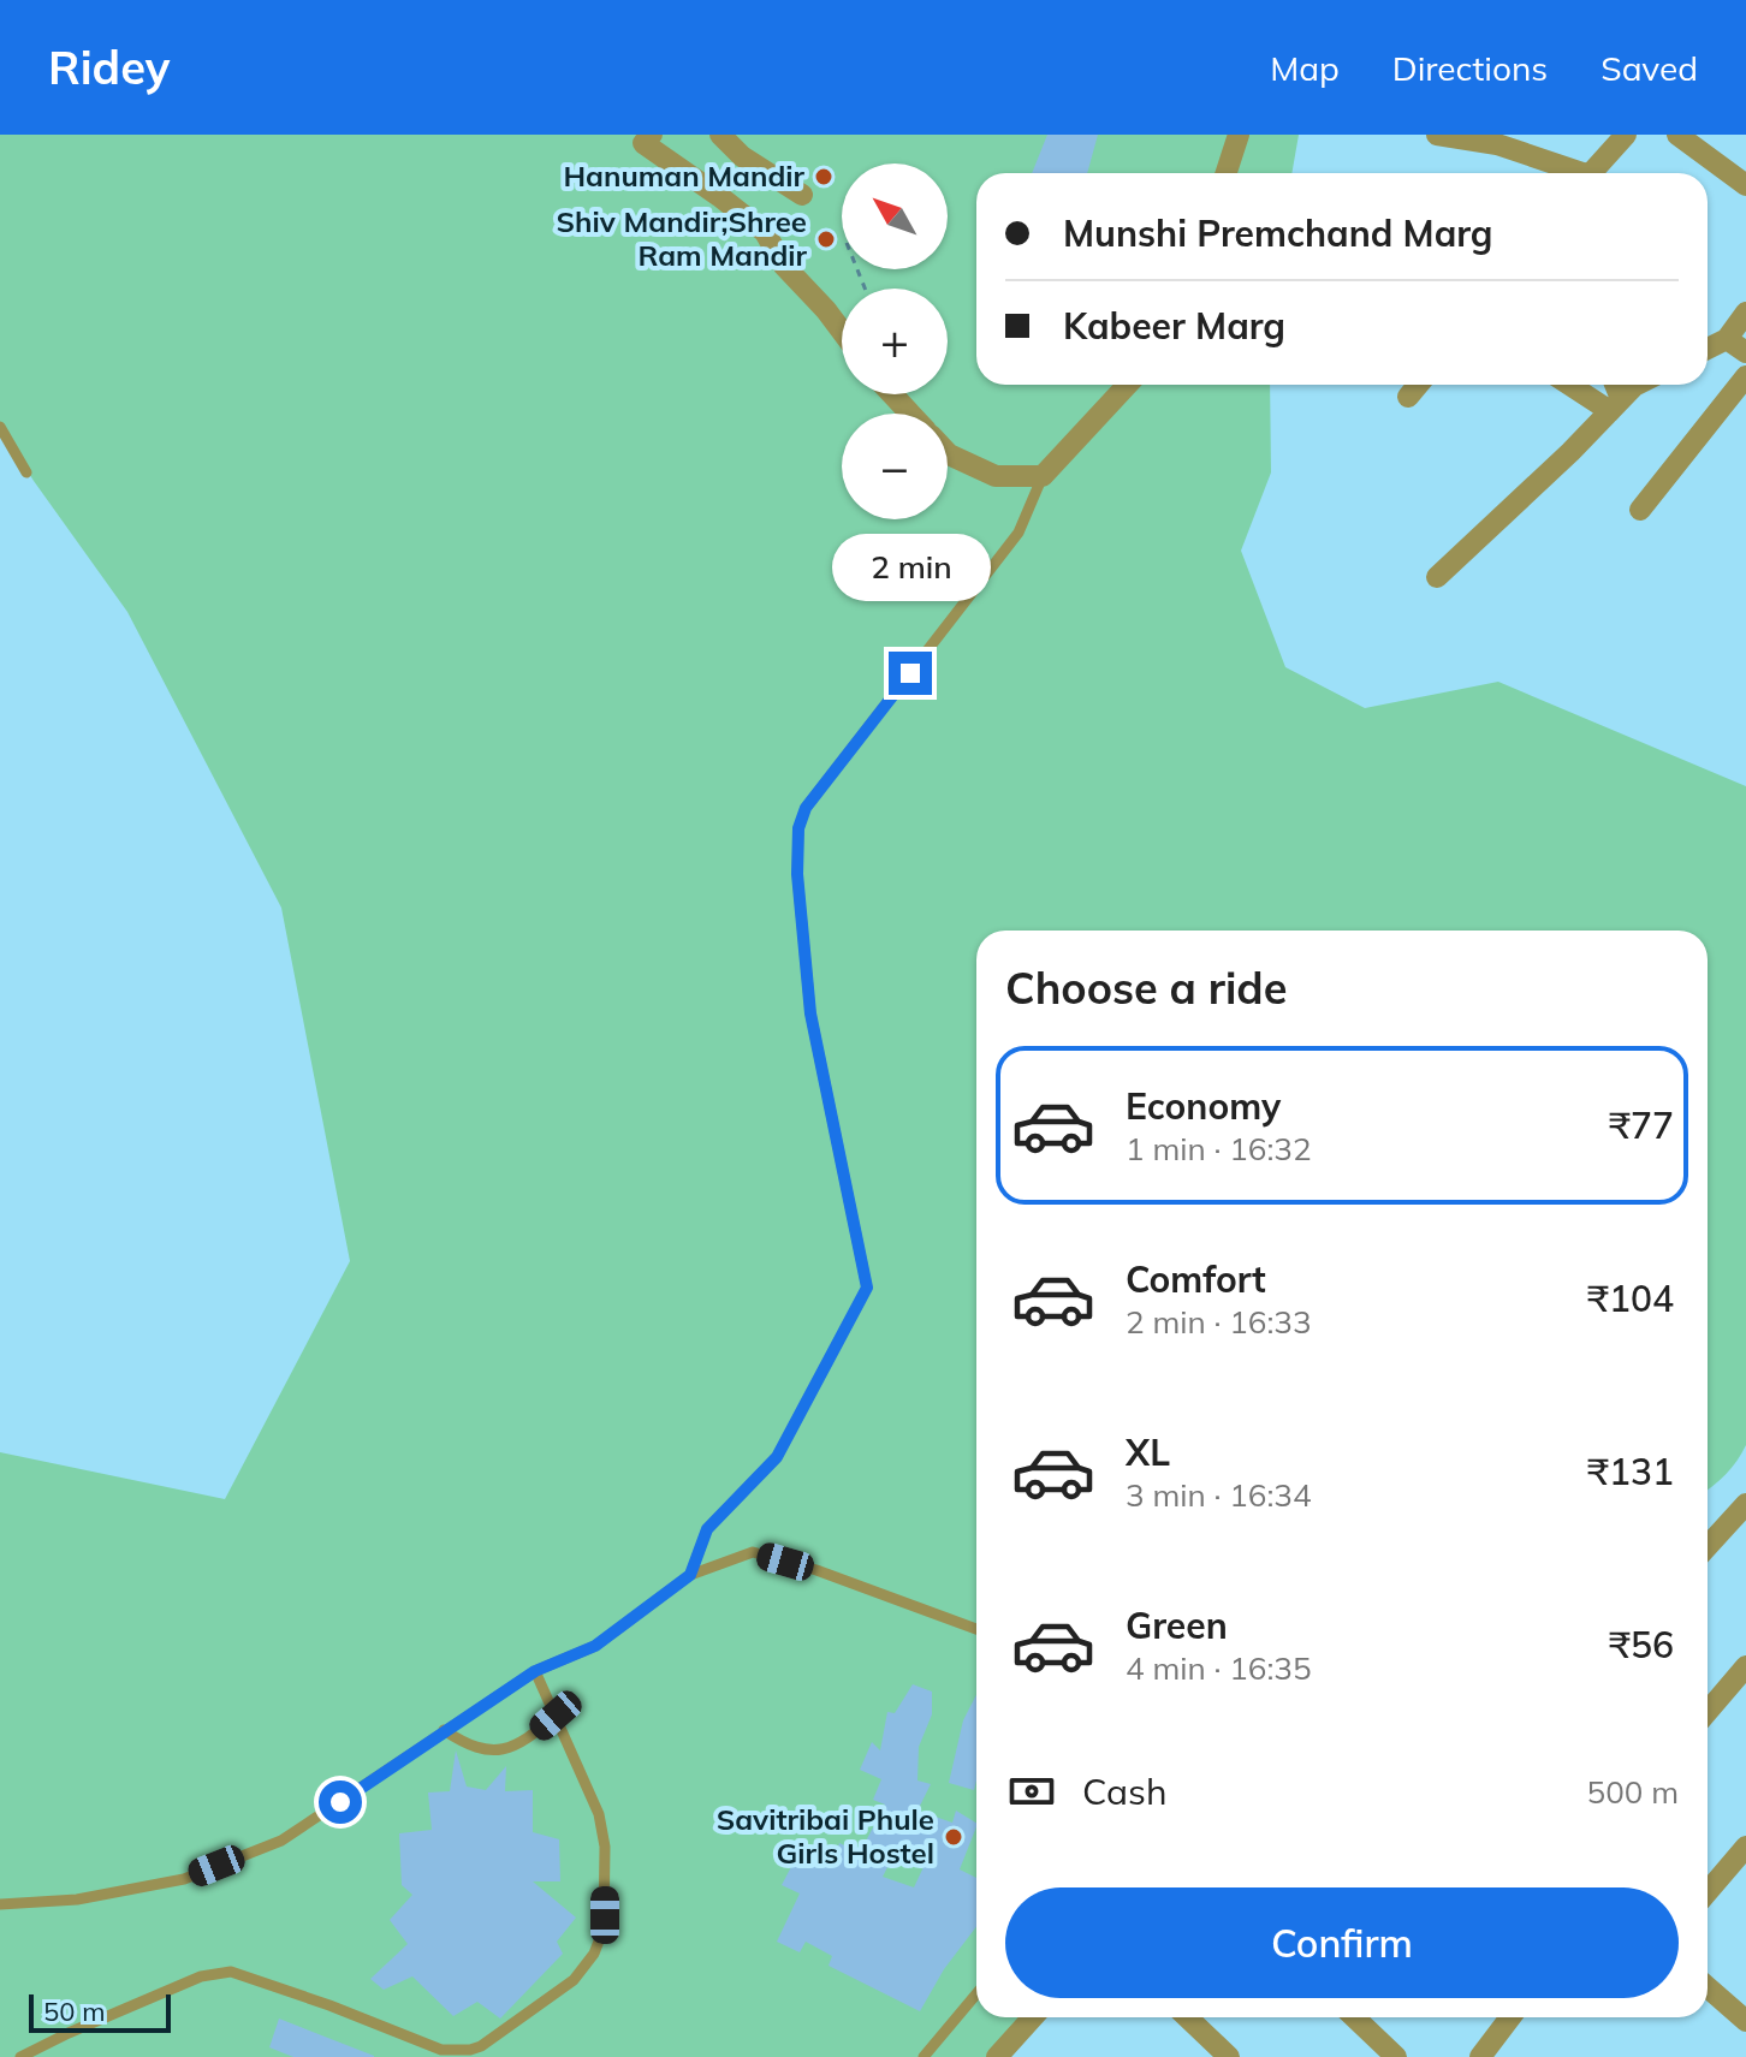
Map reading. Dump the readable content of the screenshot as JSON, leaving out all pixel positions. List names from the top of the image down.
{
  "places": ["Hanuman Mandir", "Shiv Mandir;Shree Ram Mandir", "Savitribai Phule Girls Hostel"],
  "scale_bar": "50 m",
  "north": "top left",
  "page": {
    "header": "Ridey",
    "nav": ["Map", "Directions", "Saved"],
    "map_buttons": ["+", "−"],
    "banner": ["Munshi Premchand Marg", "Kabeer Marg"],
    "bubble": "2 min",
    "heading": "Choose a ride",
    "list": [
      {
        "name": "Economy",
        "note": "1 min · 16:32",
        "value": "₹77"
      },
      {
        "name": "Comfort",
        "note": "2 min · 16:33",
        "value": "₹104"
      },
      {
        "name": "XL",
        "note": "3 min · 16:34",
        "value": "₹131"
      },
      {
        "name": "Green",
        "note": "4 min · 16:35",
        "value": "₹56"
      }
    ],
    "pay": ["Cash", "500 m"],
    "buttons": "Confirm",
    "scale": "50 m"
  }
}
